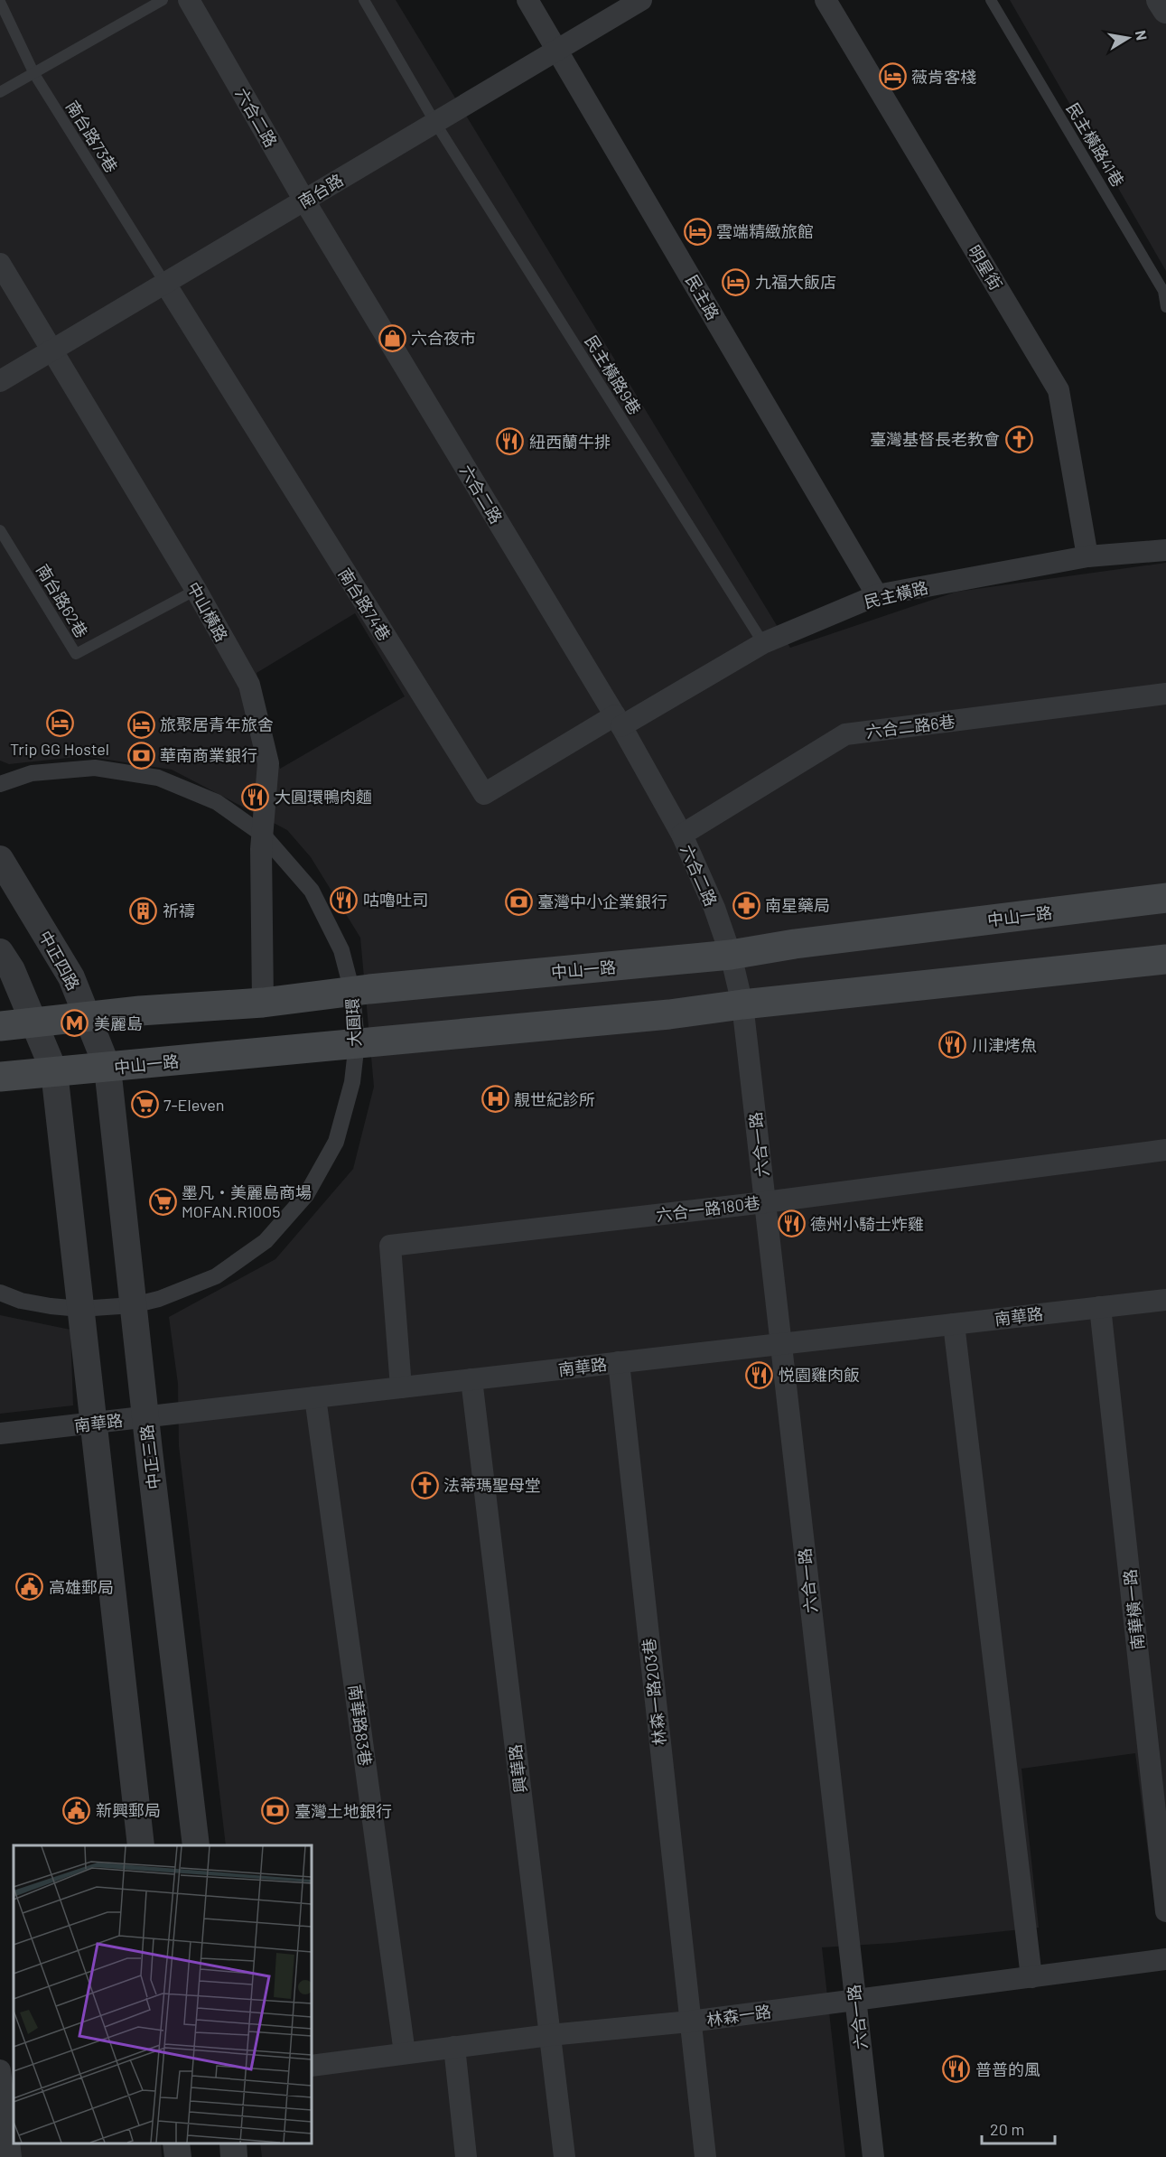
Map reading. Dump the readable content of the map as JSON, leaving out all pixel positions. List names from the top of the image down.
{
  "streets": {
    "main road": ["中山一路"],
    "street": [
      "六合二路",
      "南台路",
      "明星街",
      "民主路",
      "民主橫路",
      "南台路74巷",
      "中山橫路",
      "六合二路6巷",
      "中正四路",
      "大圓環",
      "六合一路",
      "六合一路180巷",
      "南華路",
      "中正三路",
      "南華橫一路",
      "林森一路203巷",
      "南華路83巷",
      "興華路",
      "林森一路"
    ],
    "lane": [
      "南台路73巷",
      "民主橫路41巷",
      "民主橫路9巷",
      "南台路62巷"
    ]
  },
  "crossings": [
    ["六合二路", "南台路"],
    ["六合二路", "民主橫路"],
    ["六合二路", "南台路74巷"],
    ["六合二路", "六合二路6巷"],
    ["六合二路", "中山一路"],
    ["六合二路", "六合一路"],
    ["南台路73巷", "南台路"],
    ["南台路73巷", "南台路74巷"],
    ["南台路", "民主路"],
    ["南台路", "民主橫路9巷"],
    ["南台路", "南台路74巷"],
    ["南台路", "中山橫路"],
    ["明星街", "民主橫路"],
    ["民主路", "民主橫路"],
    ["民主橫路9巷", "民主橫路"],
    ["民主橫路", "南台路74巷"],
    ["南台路62巷", "中山橫路"],
    ["中山橫路", "中山一路"],
    ["中山橫路", "大圓環"],
    ["中山一路", "中正四路"],
    ["中山一路", "大圓環"],
    ["中山一路", "六合一路"],
    ["中山一路", "中正三路"],
    ["中正四路", "中正三路"],
    ["大圓環", "中正三路"],
    ["六合一路", "六合一路180巷"],
    ["六合一路", "南華路"],
    ["六合一路", "林森一路"],
    ["六合一路180巷", "南華路"],
    ["南華路", "中正三路"],
    ["南華路", "南華橫一路"],
    ["南華路", "林森一路203巷"],
    ["南華路", "南華路83巷"],
    ["南華路", "興華路"],
    ["林森一路203巷", "林森一路"],
    ["南華路83巷", "林森一路"],
    ["興華路", "林森一路"]
  ],
  "places": {
    "hotel": [
      "薇肯客棧",
      "雲端精緻旅館",
      "九福大飯店",
      "Trip GG Hostel",
      "旅聚居青年旅舍"
    ],
    "shop": ["六合夜市"],
    "church": ["臺灣基督長老教會", "法蒂瑪聖母堂"],
    "restaurant": [
      "紐西蘭牛排",
      "大圓環鴨肉麵",
      "咕嚕吐司",
      "川津烤魚",
      "德州小騎士炸雞",
      "悦園雞肉飯",
      "普普的風"
    ],
    "bank": ["華南商業銀行", "臺灣中小企業銀行", "臺灣土地銀行"],
    "pharmacy": ["南星藥局"],
    "building": ["祈禱"],
    "metro station": ["美麗島"],
    "hospital": ["靚世紀診所"],
    "supermarket": ["7-Eleven", "墨凡・美麗島商場 MOFAN.R10O5"],
    "public building": ["高雄郵局", "新興郵局"]
  },
  "scale_bar": "20 m",
  "north": "right"
}
